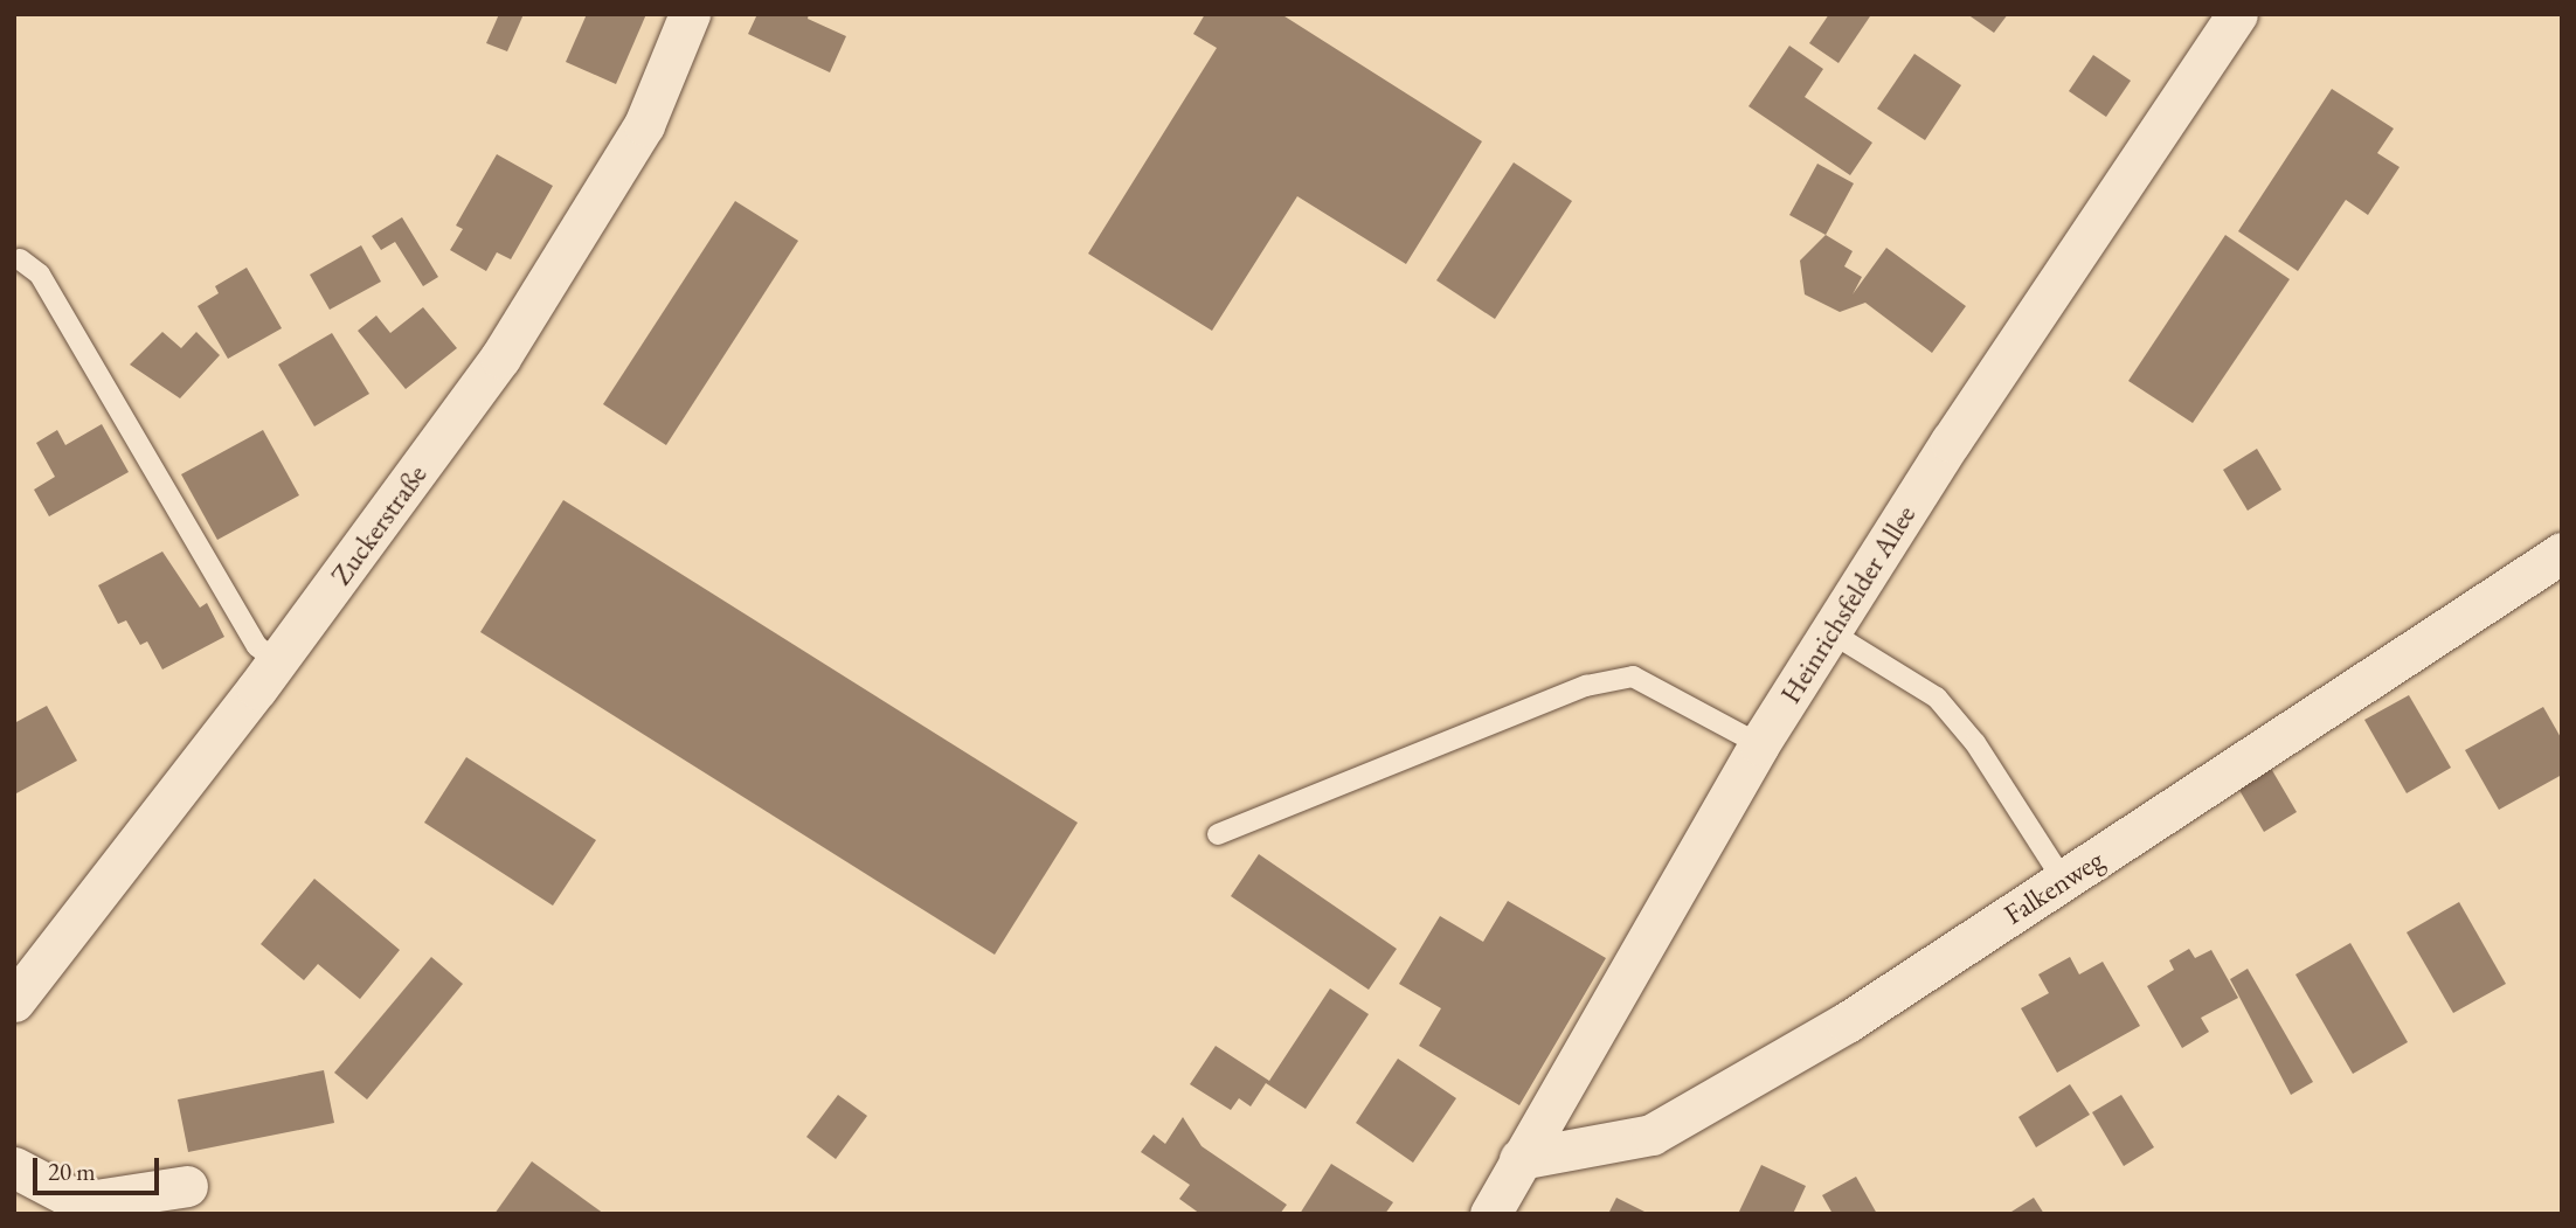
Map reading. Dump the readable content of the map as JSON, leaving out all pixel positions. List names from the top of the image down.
{
  "streets": {
    "street": ["Zuckerstraße", "Heinrichsfelder Allee", "Falkenweg"]
  },
  "crossings": [
    ["Heinrichsfelder Allee", "Falkenweg"]
  ],
  "scale_bar": "20 m"
}
